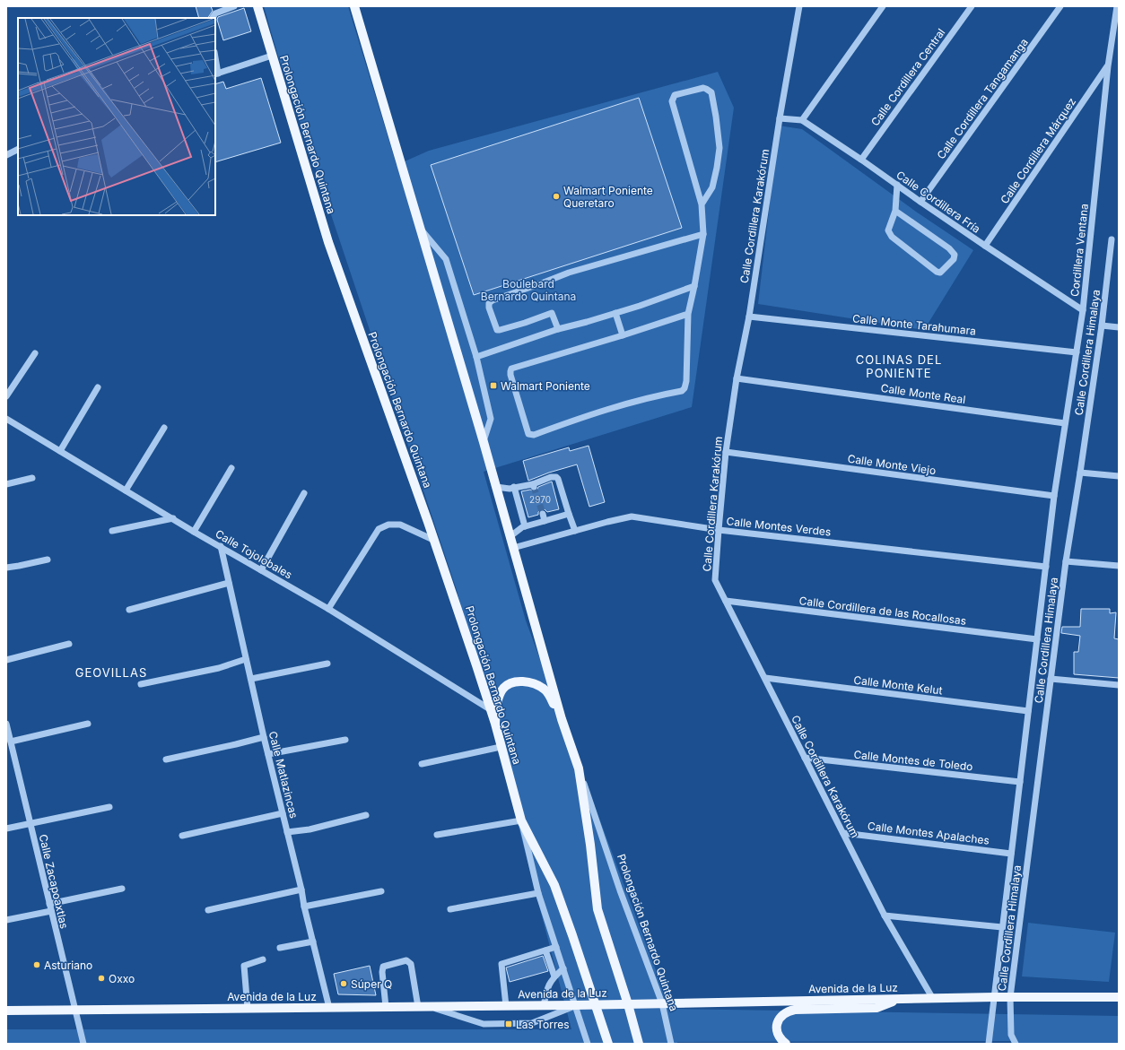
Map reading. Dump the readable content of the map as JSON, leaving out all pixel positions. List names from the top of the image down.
{
  "streets": {
    "main road": ["Prolongación Bernardo Quintana", "Avenida de la Luz"],
    "street": [
      "Calle Cordillera Central",
      "Calle Cordillera Tangamanga",
      "Calle Cordillera Márquez",
      "Calle Cordillera Fría",
      "Calle Cordillera Karakórum",
      "Cordillera Ventana",
      "Calle Monte Tarahumara",
      "Calle Cordillera Himalaya",
      "Calle Monte Real",
      "Calle Monte Viejo",
      "Calle Montes Verdes",
      "Calle Tojolobales",
      "Calle Cordillera de las Rocallosas",
      "Calle Monte Kelut",
      "Calle Montes de Toledo",
      "Calle Matlazincas",
      "Calle Montes Apalaches",
      "Calle Zacapoaxtlas"
    ]
  },
  "crossings": [
    ["Calle Cordillera Central", "Calle Cordillera Fría"],
    ["Calle Cordillera Tangamanga", "Calle Cordillera Fría"],
    ["Prolongación Bernardo Quintana", "Calle Montes Verdes"],
    ["Prolongación Bernardo Quintana", "Calle Tojolobales"],
    ["Prolongación Bernardo Quintana", "Avenida de la Luz"],
    ["Calle Cordillera Márquez", "Calle Cordillera Fría"],
    ["Calle Cordillera Márquez", "Cordillera Ventana"],
    ["Calle Cordillera Fría", "Calle Cordillera Karakórum"],
    ["Calle Cordillera Fría", "Cordillera Ventana"],
    ["Calle Cordillera Karakórum", "Calle Monte Tarahumara"],
    ["Calle Cordillera Karakórum", "Calle Monte Real"],
    ["Calle Cordillera Karakórum", "Calle Monte Viejo"],
    ["Calle Cordillera Karakórum", "Calle Montes Verdes"],
    ["Calle Cordillera Karakórum", "Calle Cordillera de las Rocallosas"],
    ["Calle Cordillera Karakórum", "Calle Monte Kelut"],
    ["Calle Cordillera Karakórum", "Calle Montes de Toledo"],
    ["Calle Cordillera Karakórum", "Calle Montes Apalaches"],
    ["Calle Cordillera Karakórum", "Avenida de la Luz"],
    ["Cordillera Ventana", "Calle Monte Tarahumara"],
    ["Cordillera Ventana", "Calle Cordillera Himalaya"],
    ["Cordillera Ventana", "Calle Monte Real"],
    ["Cordillera Ventana", "Calle Monte Viejo"],
    ["Calle Cordillera Himalaya", "Calle Monte Viejo"],
    ["Calle Cordillera Himalaya", "Calle Montes Verdes"],
    ["Calle Cordillera Himalaya", "Calle Cordillera de las Rocallosas"],
    ["Calle Cordillera Himalaya", "Calle Monte Kelut"],
    ["Calle Cordillera Himalaya", "Calle Montes de Toledo"],
    ["Calle Cordillera Himalaya", "Calle Montes Apalaches"],
    ["Calle Cordillera Himalaya", "Avenida de la Luz"],
    ["Calle Tojolobales", "Calle Matlazincas"],
    ["Calle Matlazincas", "Avenida de la Luz"],
    ["Calle Zacapoaxtlas", "Avenida de la Luz"]
  ],
  "districts": ["COLINAS DEL PONIENTE", "GEOVILLAS"],
  "parks": ["Boulebard Bernardo Quintana"],
  "places": {
    "other": [
      "Walmart Poniente Queretaro",
      "Asturiano",
      "Oxxo",
      "Súper Q"
    ],
    "transit": ["Walmart Poniente", "Las Torres"]
  },
  "house_numbers": ["2970"]
}
